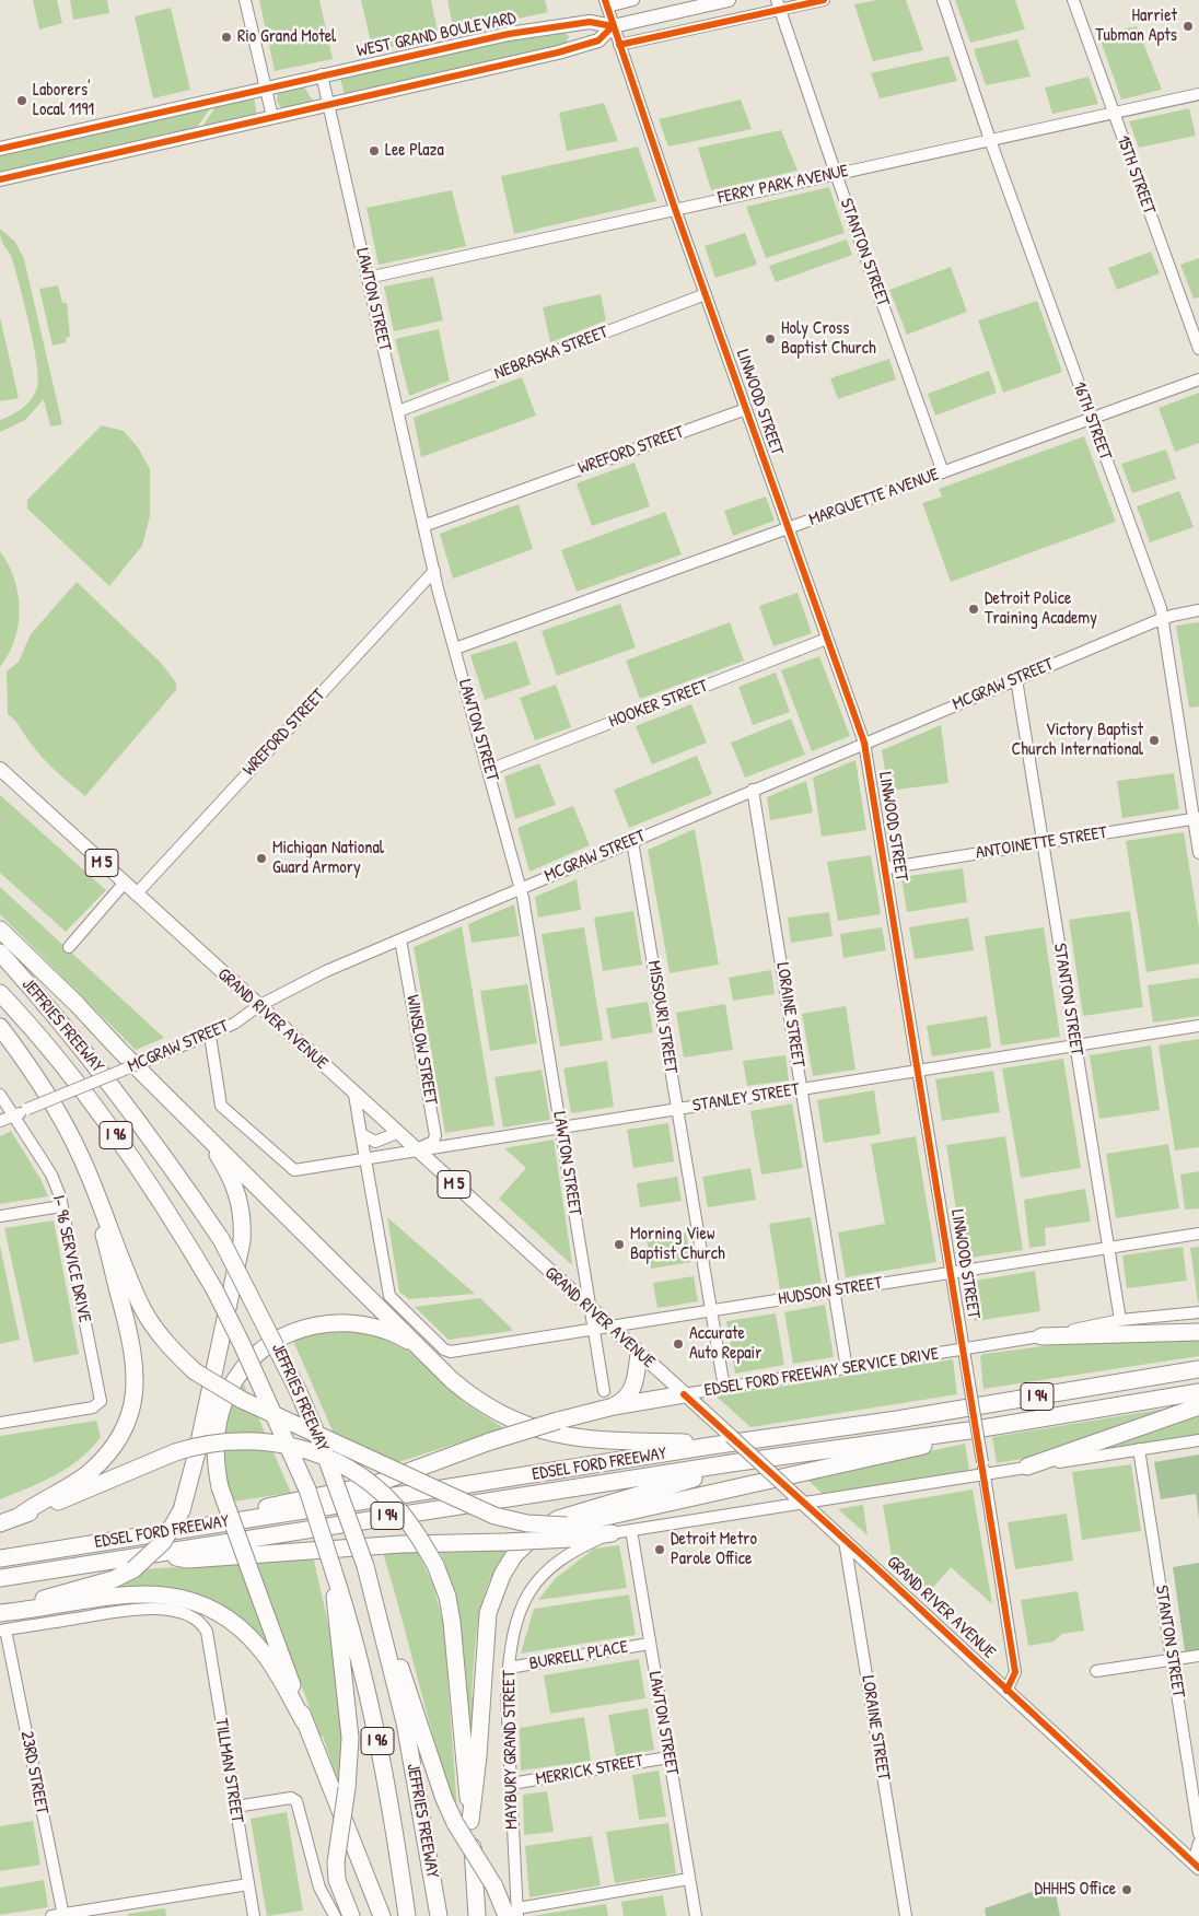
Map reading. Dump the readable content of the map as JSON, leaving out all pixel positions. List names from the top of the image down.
{
  "streets": {
    "highway": [
      "JEFFRIES FREEWAY",
      "I 96",
      "I 94",
      "EDSEL FORD FREEWAY"
    ],
    "main road": ["WEST GRAND BOULEVARD", "M 5", "GRAND RIVER AVENUE"],
    "street": [
      "15TH STREET",
      "FERRY PARK AVENUE",
      "STANTON STREET",
      "LAWTON STREET",
      "NEBRASKA STREET",
      "LINWOOD STREET",
      "16TH STREET",
      "WREFORD STREET",
      "MARQUETTE AVENUE",
      "MCGRAW STREET",
      "HOOKER STREET",
      "ANTOINETTE STREET",
      "LORAINE STREET",
      "MISSOURI STREET",
      "WINSLOW STREET",
      "STANLEY STREET",
      "I- 96 SERVICE DRIVE",
      "HUDSON STREET",
      "EDSEL FORD FREEWAY SERVICE DRIVE",
      "BURRELL PLACE",
      "MAYBURY GRAND STREET",
      "TILLMAN STREET",
      "MERRICK STREET",
      "23RD STREET"
    ]
  },
  "crossings": [
    ["WEST GRAND BOULEVARD", "LAWTON STREET"],
    ["WEST GRAND BOULEVARD", "LINWOOD STREET"],
    ["15TH STREET", "FERRY PARK AVENUE"],
    ["FERRY PARK AVENUE", "STANTON STREET"],
    ["FERRY PARK AVENUE", "LAWTON STREET"],
    ["FERRY PARK AVENUE", "LINWOOD STREET"],
    ["FERRY PARK AVENUE", "16TH STREET"],
    ["STANTON STREET", "MARQUETTE AVENUE"],
    ["STANTON STREET", "MCGRAW STREET"],
    ["STANTON STREET", "ANTOINETTE STREET"],
    ["STANTON STREET", "STANLEY STREET"],
    ["STANTON STREET", "HUDSON STREET"],
    ["STANTON STREET", "EDSEL FORD FREEWAY SERVICE DRIVE"],
    ["LAWTON STREET", "NEBRASKA STREET"],
    ["LAWTON STREET", "WREFORD STREET"],
    ["LAWTON STREET", "MARQUETTE AVENUE"],
    ["LAWTON STREET", "MCGRAW STREET"],
    ["LAWTON STREET", "HOOKER STREET"],
    ["LAWTON STREET", "GRAND RIVER AVENUE"],
    ["LAWTON STREET", "STANLEY STREET"],
    ["LAWTON STREET", "HUDSON STREET"],
    ["LAWTON STREET", "BURRELL PLACE"],
    ["LAWTON STREET", "MERRICK STREET"],
    ["NEBRASKA STREET", "LINWOOD STREET"],
    ["LINWOOD STREET", "WREFORD STREET"],
    ["LINWOOD STREET", "MARQUETTE AVENUE"],
    ["LINWOOD STREET", "MCGRAW STREET"],
    ["LINWOOD STREET", "HOOKER STREET"],
    ["LINWOOD STREET", "ANTOINETTE STREET"],
    ["LINWOOD STREET", "GRAND RIVER AVENUE"],
    ["LINWOOD STREET", "STANLEY STREET"],
    ["LINWOOD STREET", "HUDSON STREET"],
    ["LINWOOD STREET", "EDSEL FORD FREEWAY SERVICE DRIVE"],
    ["16TH STREET", "MARQUETTE AVENUE"],
    ["16TH STREET", "MCGRAW STREET"],
    ["16TH STREET", "ANTOINETTE STREET"],
    ["WREFORD STREET", "GRAND RIVER AVENUE"],
    ["MCGRAW STREET", "LORAINE STREET"],
    ["MCGRAW STREET", "MISSOURI STREET"],
    ["MCGRAW STREET", "GRAND RIVER AVENUE"],
    ["MCGRAW STREET", "WINSLOW STREET"],
    ["MCGRAW STREET", "STANLEY STREET"],
    ["MCGRAW STREET", "I- 96 SERVICE DRIVE"],
    ["LORAINE STREET", "GRAND RIVER AVENUE"],
    ["LORAINE STREET", "STANLEY STREET"],
    ["LORAINE STREET", "HUDSON STREET"],
    ["LORAINE STREET", "EDSEL FORD FREEWAY SERVICE DRIVE"],
    ["MISSOURI STREET", "STANLEY STREET"],
    ["MISSOURI STREET", "HUDSON STREET"],
    ["MISSOURI STREET", "EDSEL FORD FREEWAY SERVICE DRIVE"],
    ["GRAND RIVER AVENUE", "WINSLOW STREET"],
    ["GRAND RIVER AVENUE", "STANLEY STREET"],
    ["GRAND RIVER AVENUE", "HUDSON STREET"],
    ["GRAND RIVER AVENUE", "EDSEL FORD FREEWAY SERVICE DRIVE"],
    ["WINSLOW STREET", "STANLEY STREET"],
    ["STANLEY STREET", "HUDSON STREET"],
    ["BURRELL PLACE", "MAYBURY GRAND STREET"],
    ["MAYBURY GRAND STREET", "MERRICK STREET"],
    ["TILLMAN STREET", "23RD STREET"]
  ],
  "places": [
    "Harriet Tubman Apts",
    "Rio Grand Motel",
    "Laborers' Local 1191",
    "Lee Plaza",
    "Holy Cross Baptist Church",
    "Detroit Police Training Academy",
    "Victory Baptist Church International",
    "Michigan National Guard Armory",
    "Morning View Baptist Church",
    "Accurate Auto Repair",
    "Detroit Metro Parole Office",
    "DHHHS Office"
  ]
}
